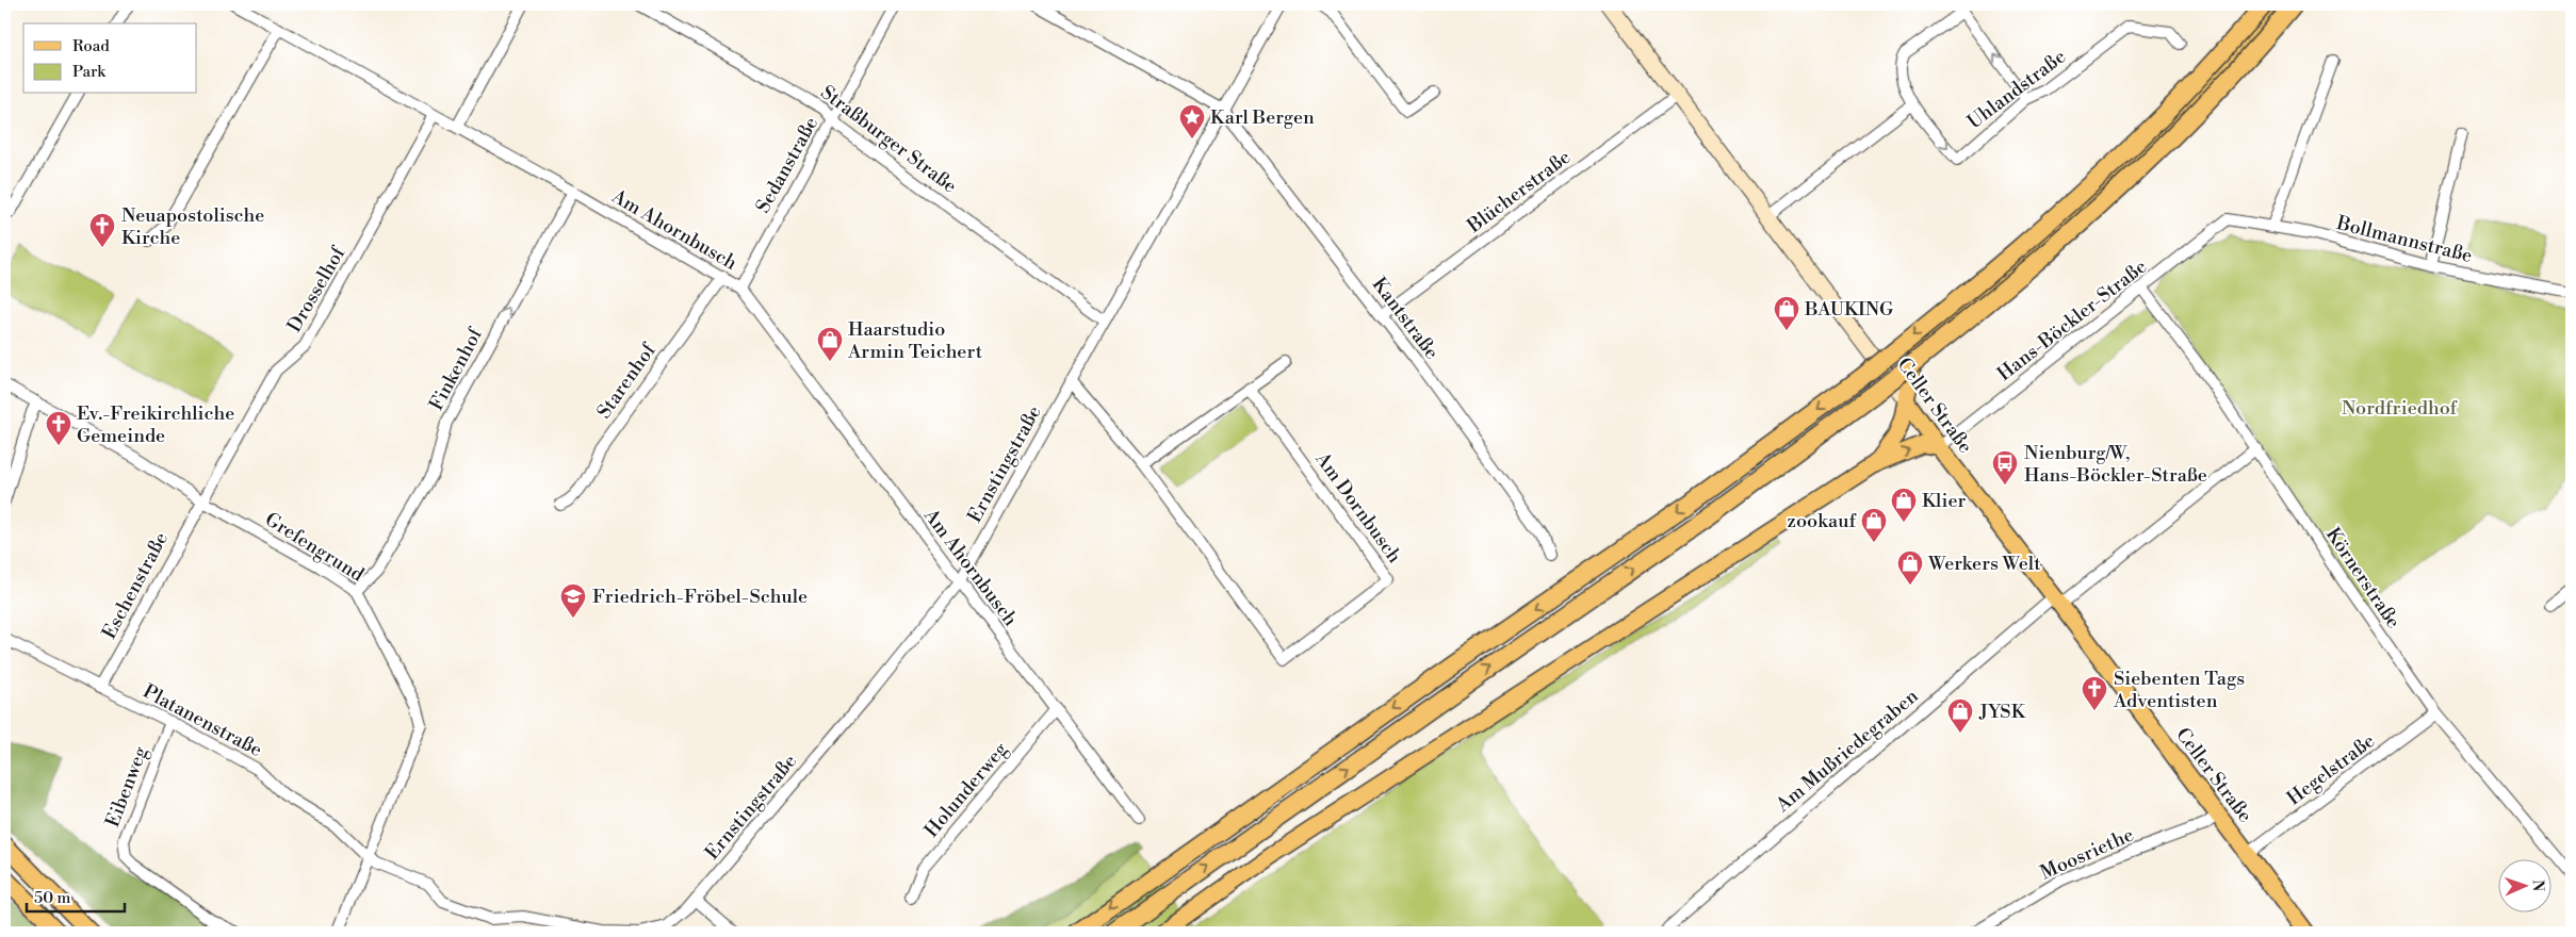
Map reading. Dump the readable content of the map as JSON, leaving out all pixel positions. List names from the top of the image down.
{
  "streets": {
    "main road": ["Celler Straße"],
    "street": [
      "Uhlandstraße",
      "Straßburger Straße",
      "Sedanstraße",
      "Blücherstraße",
      "Am Ahornbusch",
      "Bollmannstraße",
      "Drosselhof",
      "Kantstraße",
      "Hans-Böckler-Straße",
      "Finkenhof",
      "Starenhof",
      "Ernstingstraße",
      "Am Dornbusch",
      "Grefengrund",
      "Körnerstraße",
      "Eschenstraße",
      "Platanenstraße",
      "Am Mußriedegraben",
      "Hegelstraße",
      "Eibenweg",
      "Holunderweg",
      "Moosriethe"
    ]
  },
  "crossings": [
    ["Straßburger Straße", "Sedanstraße"],
    ["Straßburger Straße", "Ernstingstraße"],
    ["Sedanstraße", "Am Ahornbusch"],
    ["Blücherstraße", "Kantstraße"],
    ["Blücherstraße", "Celler Straße"],
    ["Am Ahornbusch", "Drosselhof"],
    ["Am Ahornbusch", "Finkenhof"],
    ["Am Ahornbusch", "Starenhof"],
    ["Am Ahornbusch", "Ernstingstraße"],
    ["Am Ahornbusch", "Holunderweg"],
    ["Bollmannstraße", "Hans-Böckler-Straße"],
    ["Drosselhof", "Grefengrund"],
    ["Drosselhof", "Eschenstraße"],
    ["Kantstraße", "Ernstingstraße"],
    ["Hans-Böckler-Straße", "Celler Straße"],
    ["Hans-Böckler-Straße", "Körnerstraße"],
    ["Finkenhof", "Grefengrund"],
    ["Celler Straße", "Am Mußriedegraben"],
    ["Celler Straße", "Hegelstraße"],
    ["Celler Straße", "Moosriethe"],
    ["Ernstingstraße", "Am Dornbusch"],
    ["Ernstingstraße", "Grefengrund"],
    ["Ernstingstraße", "Platanenstraße"],
    ["Grefengrund", "Eschenstraße"],
    ["Grefengrund", "Platanenstraße"],
    ["Körnerstraße", "Am Mußriedegraben"],
    ["Körnerstraße", "Hegelstraße"],
    ["Eschenstraße", "Platanenstraße"],
    ["Platanenstraße", "Eibenweg"]
  ],
  "one_way": ["Finkenhof"],
  "parks": ["Nordfriedhof"],
  "places": {
    "place": ["Karl Bergen"],
    "church": ["Neuapostolische Kirche", "Ev.-Freikirchliche Gemeinde", "Siebenten Tags Adventisten"],
    "shop": [
      "BAUKING",
      "Haarstudio Armin Teichert",
      "Klier",
      "zookauf",
      "Werkers Welt",
      "JYSK"
    ],
    "bus stop": ["Nienburg/W, Hans-Böckler-Straße"],
    "school or university": ["Friedrich-Fröbel-Schule"]
  },
  "legend": ["Road", "Park"],
  "scale_bar": "50 m",
  "north": "right"
}
